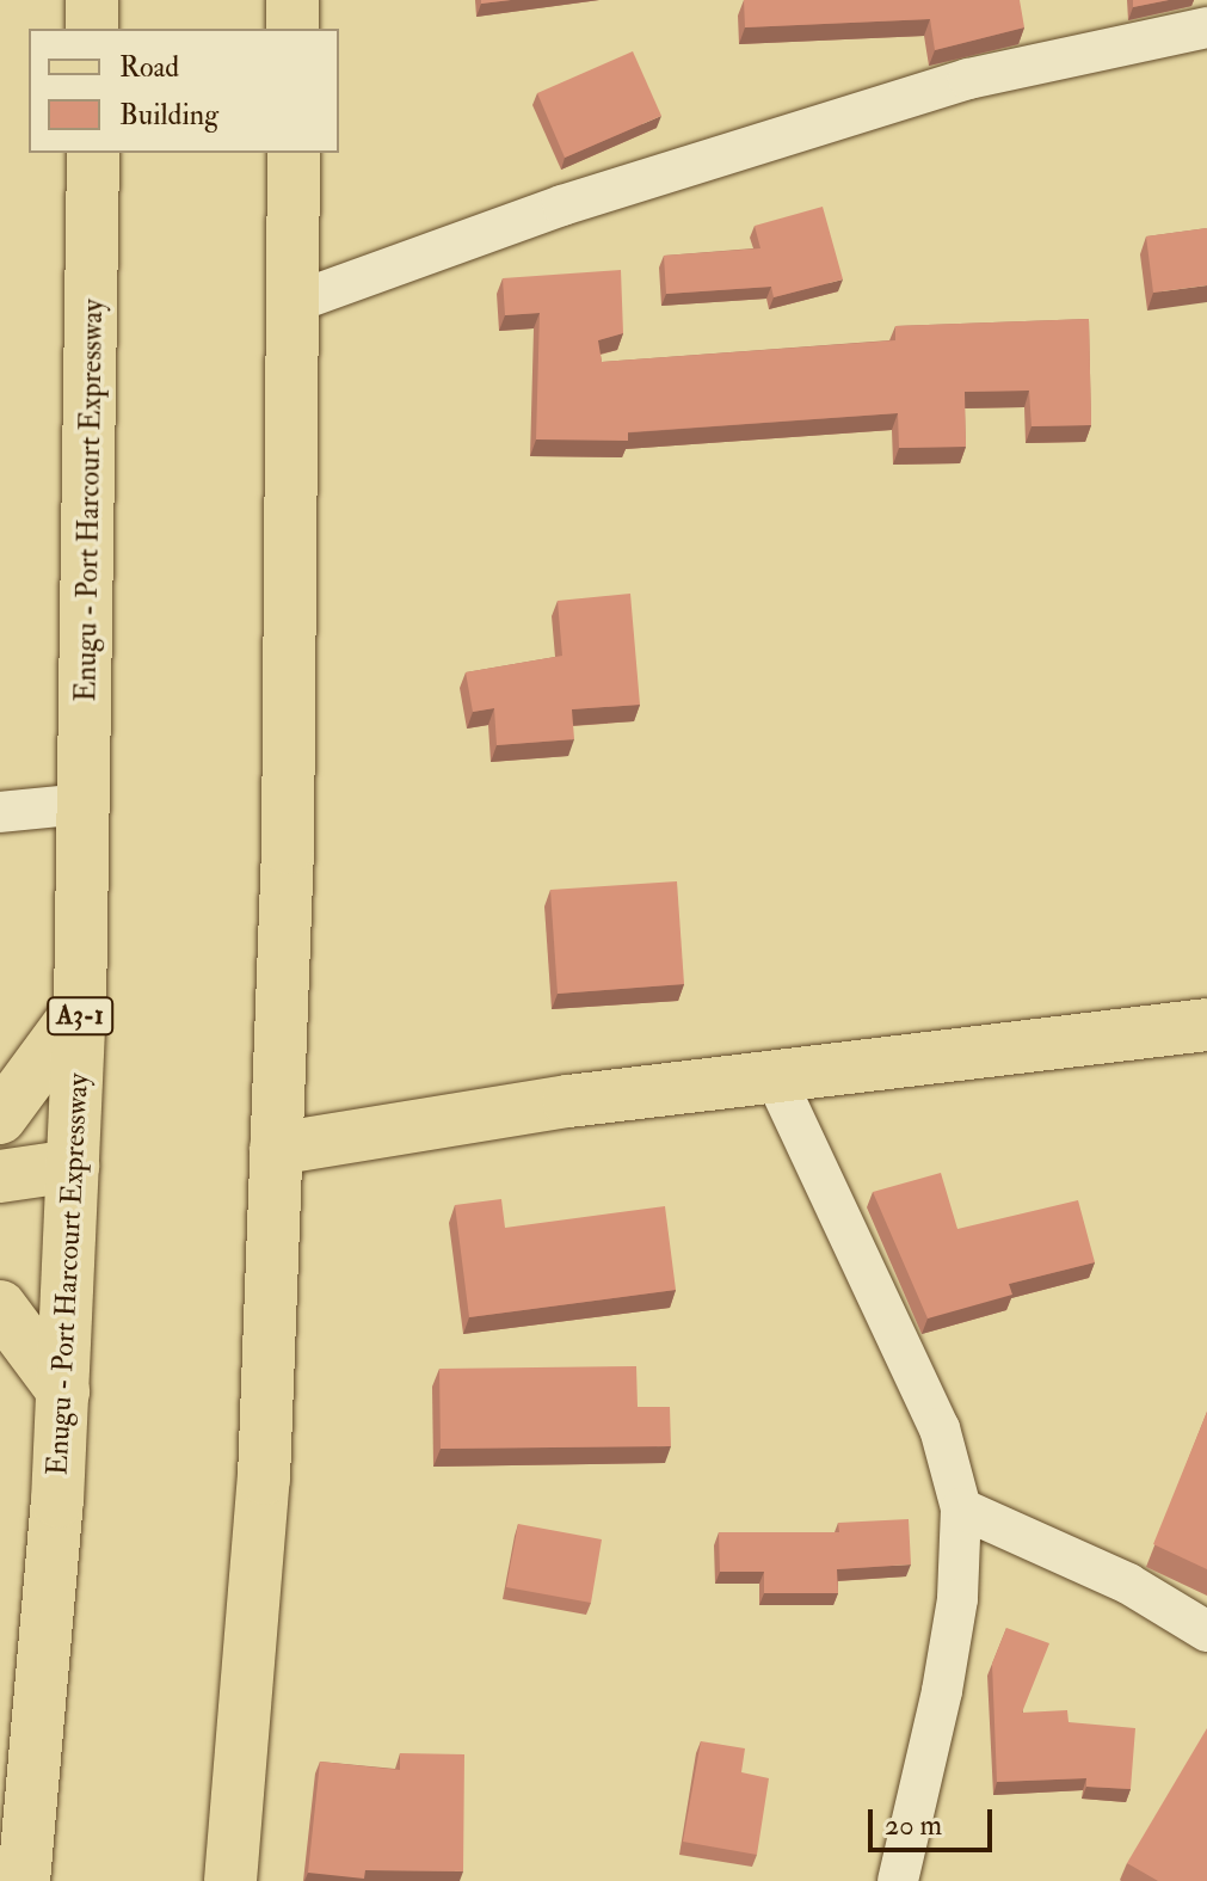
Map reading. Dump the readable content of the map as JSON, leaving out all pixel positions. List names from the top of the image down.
{
  "streets": {
    "main road": ["Enugu - Port Harcourt Expressway", "A3-1"]
  },
  "legend": ["Road", "Building"],
  "scale_bar": "20 m"
}
